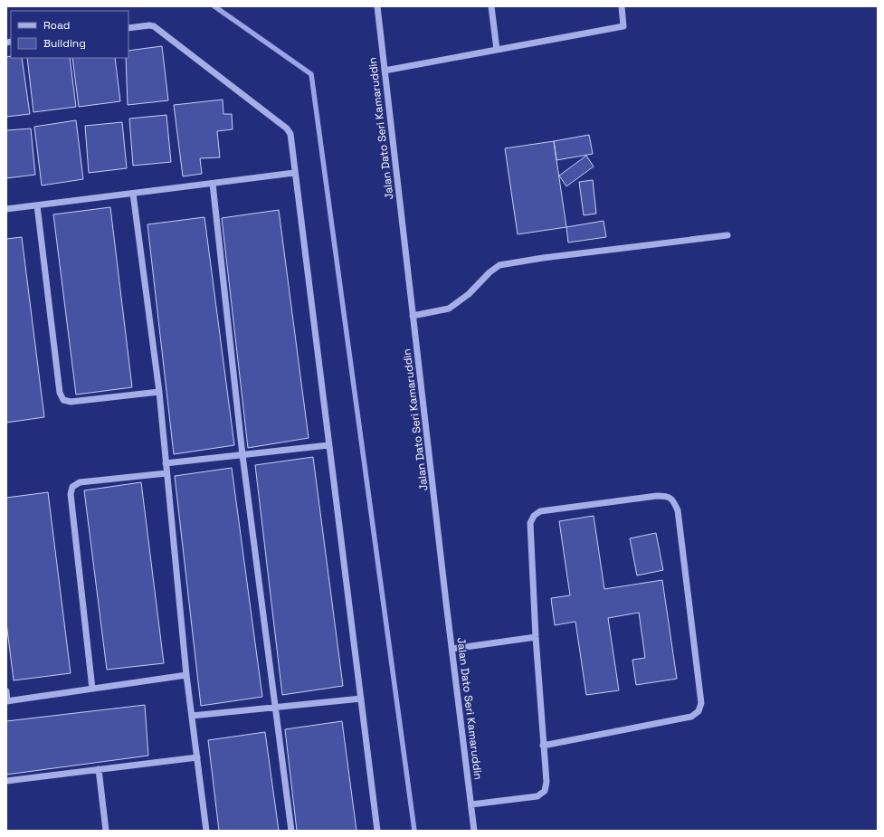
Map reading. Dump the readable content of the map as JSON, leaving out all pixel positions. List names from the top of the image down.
{
  "streets": {
    "street": ["Jalan Dato Seri Kamaruddin"]
  },
  "legend": ["Road", "Building"]
}
